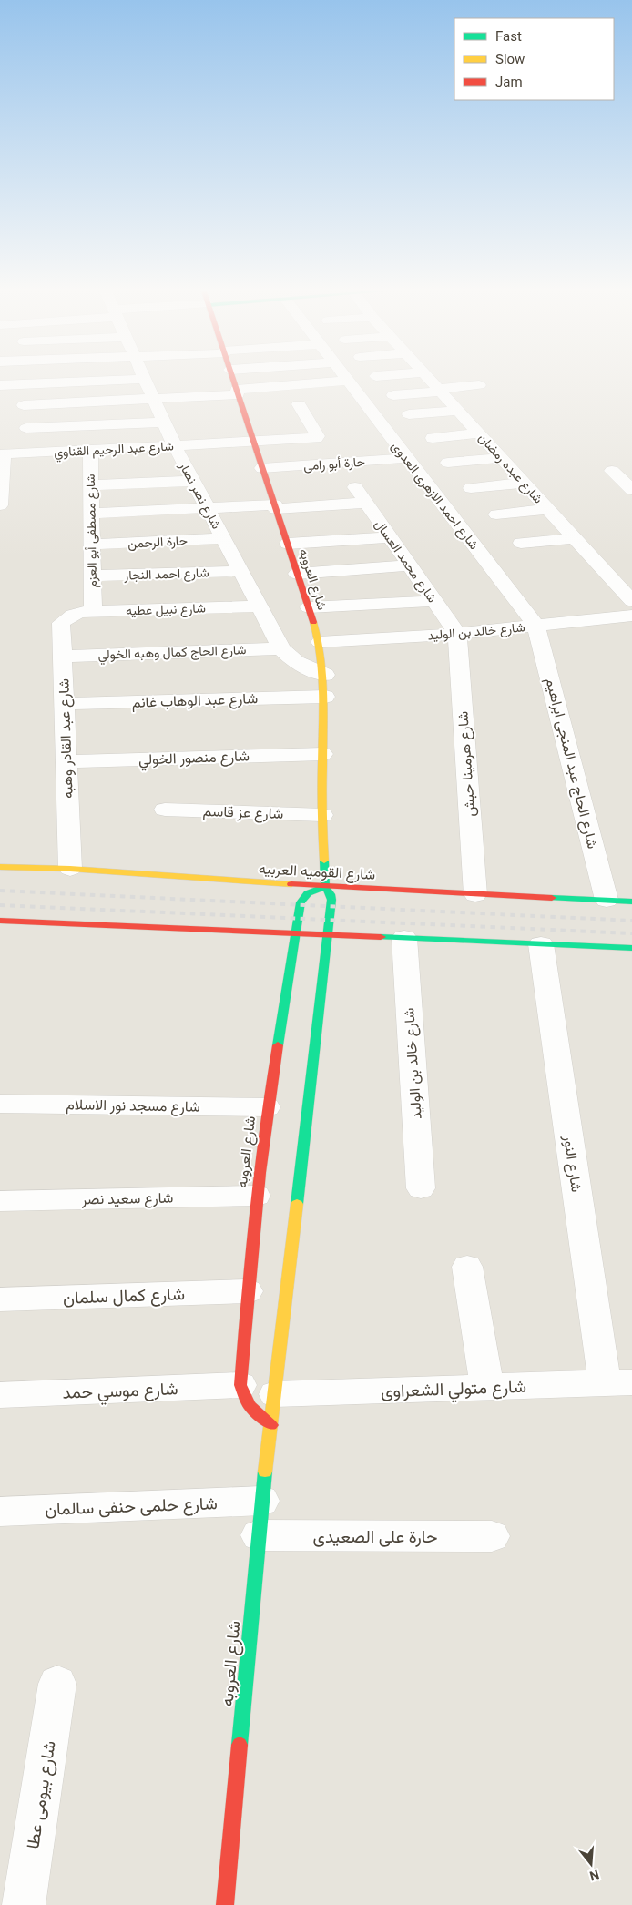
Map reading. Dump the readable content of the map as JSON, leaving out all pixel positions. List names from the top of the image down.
{
  "streets": {
    "street": [
      "شارع عبد الرحيم القناوي",
      "حارة أبو رامى",
      "شارع عبده رمضان",
      "شارع نصر نصار",
      "شارع احمد الازهرى العدوى",
      "شارع مصطفى أبو العزم",
      "حارة الرحمن",
      "شارع محمد العسال",
      "شارع احمد النجار",
      "شارع العروبه",
      "شارع نبيل عطيه",
      "شارع خالد بن الوليد",
      "شارع الحاج كمال وهبه الخولي",
      "شارع عبد الوهاب غانم",
      "شارع عبد القادر وهبه",
      "شارع منصور الخولي",
      "شارع الحاج عبد المنجى ابراهيم",
      "شارع هرمينا حبش",
      "شارع عز قاسم",
      "شارع القوميه العربيه",
      "شارع مسجد نور الاسلام",
      "شارع النور",
      "شارع سعيد نصر",
      "شارع كمال سلمان",
      "شارع متولي الشعراوى",
      "شارع موسي حمد",
      "شارع حلمى حنفى سالمان",
      "حارة على الصعيدى",
      "شارع بيومى عطا"
    ]
  },
  "crossings": [
    ["شارع عبد الرحيم القناوي", "شارع نصر نصار"],
    ["شارع عبد الرحيم القناوي", "شارع مصطفى أبو العزم"],
    ["شارع عبد الرحيم القناوي", "شارع العروبه"],
    ["حارة أبو رامى", "شارع احمد الازهرى العدوى"],
    ["حارة أبو رامى", "شارع العروبه"],
    ["شارع نصر نصار", "حارة الرحمن"],
    ["شارع نصر نصار", "شارع احمد النجار"],
    ["شارع نصر نصار", "شارع العروبه"],
    ["شارع نصر نصار", "شارع نبيل عطيه"],
    ["شارع نصر نصار", "شارع الحاج كمال وهبه الخولي"],
    ["شارع احمد الازهرى العدوى", "شارع خالد بن الوليد"],
    ["شارع احمد الازهرى العدوى", "شارع الحاج عبد المنجى ابراهيم"],
    ["شارع مصطفى أبو العزم", "حارة الرحمن"],
    ["شارع مصطفى أبو العزم", "شارع احمد النجار"],
    ["شارع مصطفى أبو العزم", "شارع نبيل عطيه"],
    ["شارع مصطفى أبو العزم", "شارع عبد القادر وهبه"],
    ["شارع محمد العسال", "شارع خالد بن الوليد"],
    ["شارع محمد العسال", "شارع هرمينا حبش"],
    ["شارع العروبه", "شارع خالد بن الوليد"],
    ["شارع العروبه", "شارع عبد الوهاب غانم"],
    ["شارع العروبه", "شارع منصور الخولي"],
    ["شارع العروبه", "شارع عز قاسم"],
    ["شارع العروبه", "شارع القوميه العربيه"],
    ["شارع العروبه", "شارع مسجد نور الاسلام"],
    ["شارع العروبه", "شارع سعيد نصر"],
    ["شارع العروبه", "شارع كمال سلمان"],
    ["شارع العروبه", "شارع متولي الشعراوى"],
    ["شارع العروبه", "شارع موسي حمد"],
    ["شارع العروبه", "شارع حلمى حنفى سالمان"],
    ["شارع العروبه", "حارة على الصعيدى"],
    ["شارع نبيل عطيه", "شارع عبد القادر وهبه"],
    ["شارع خالد بن الوليد", "شارع الحاج عبد المنجى ابراهيم"],
    ["شارع خالد بن الوليد", "شارع هرمينا حبش"],
    ["شارع الحاج كمال وهبه الخولي", "شارع عبد القادر وهبه"],
    ["شارع عبد الوهاب غانم", "شارع عبد القادر وهبه"],
    ["شارع عبد القادر وهبه", "شارع منصور الخولي"],
    ["شارع عبد القادر وهبه", "شارع القوميه العربيه"],
    ["شارع الحاج عبد المنجى ابراهيم", "شارع القوميه العربيه"],
    ["شارع هرمينا حبش", "شارع القوميه العربيه"],
    ["شارع النور", "شارع متولي الشعراوى"]
  ],
  "legend": ["Fast", "Slow", "Jam"],
  "north": "bottom"
}
